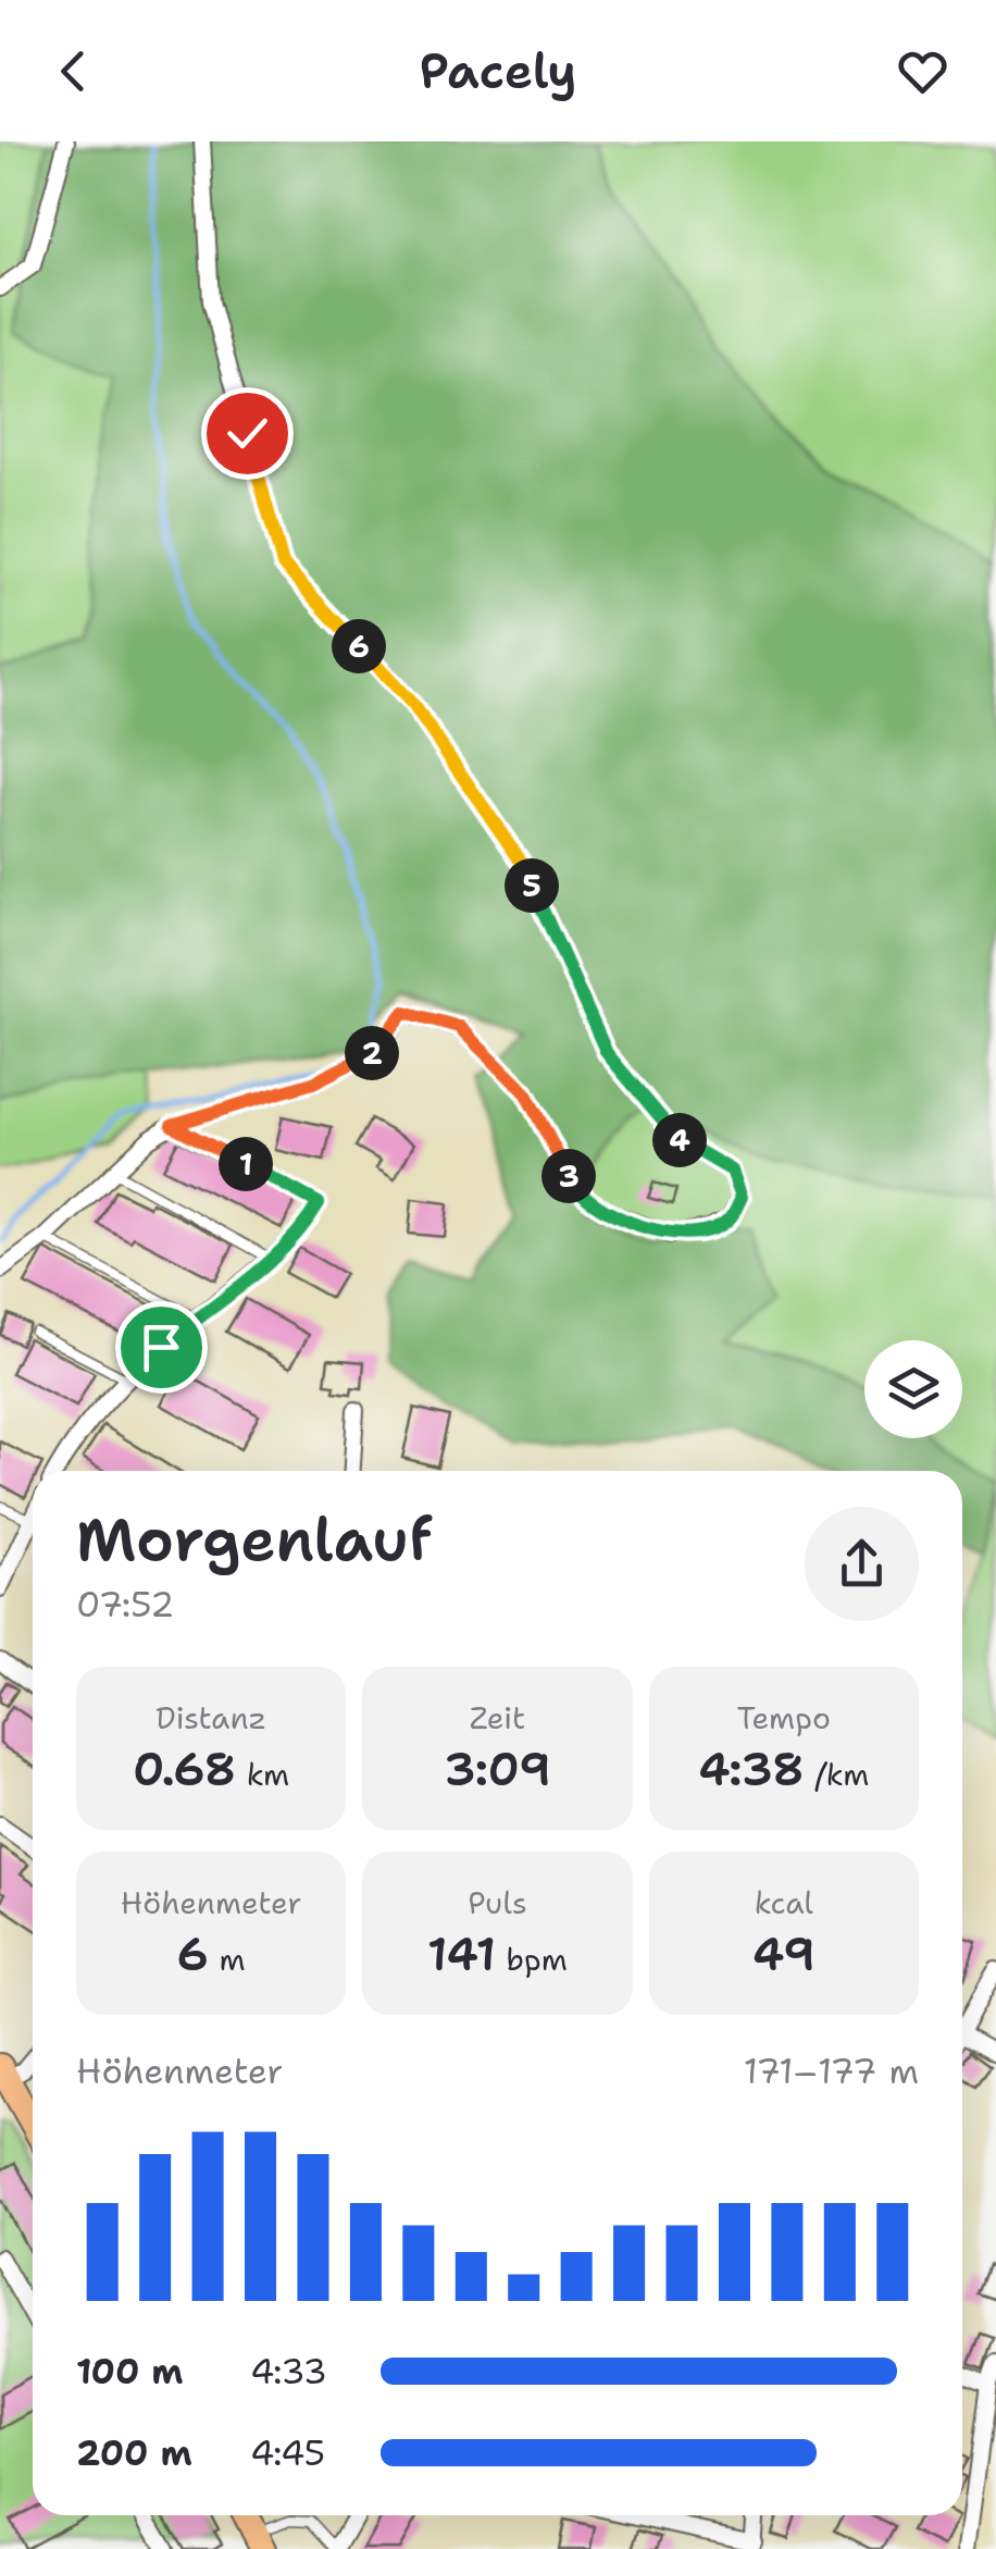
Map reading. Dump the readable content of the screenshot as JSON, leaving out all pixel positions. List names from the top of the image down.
{
  "page": {
    "header": "Pacely",
    "pins": [
      "6",
      "5",
      "2",
      "4",
      "1",
      "3"
    ],
    "heading": ["Morgenlauf", "07:52"],
    "stats": [
      ["Distanz", "0.68 km"],
      ["Zeit", "3:09"],
      ["Tempo", "4:38 /km"],
      ["Höhenmeter", "6 m"],
      ["Puls", "141 bpm"],
      ["kcal", "49"]
    ],
    "chart": ["Höhenmeter", "171–177 m"],
    "list": [
      {
        "name": "100 m",
        "note": "4:33"
      },
      {
        "name": "200 m",
        "note": "4:45"
      }
    ]
  }
}
